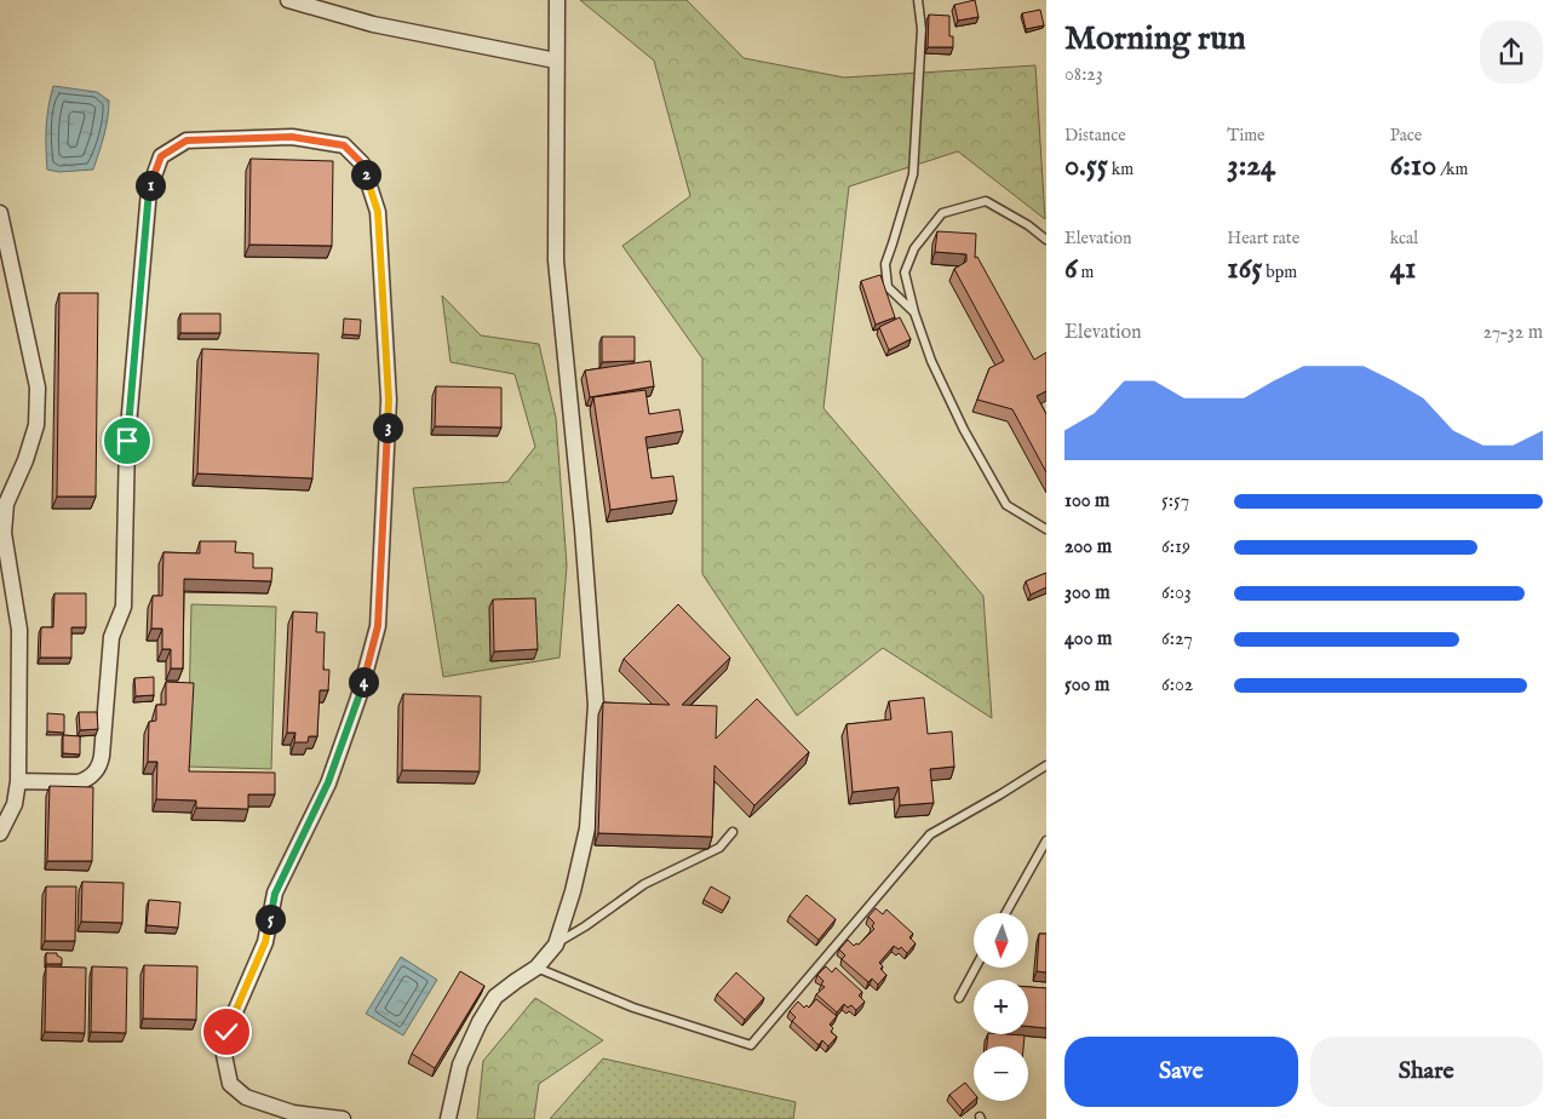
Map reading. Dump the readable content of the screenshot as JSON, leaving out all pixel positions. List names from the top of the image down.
{
  "north": "bottom",
  "page": {
    "heading": ["Morning run", "08:23"],
    "stats": [
      ["Distance", "0.55 km"],
      ["Time", "3:24"],
      ["Pace", "6:10 /km"],
      ["Elevation", "6 m"],
      ["Heart rate", "165 bpm"],
      ["kcal", "41"]
    ],
    "pins": [
      "2",
      "1",
      "3",
      "4",
      "5"
    ],
    "chart": ["Elevation", "27–32 m"],
    "list": [
      {
        "name": "100 m",
        "note": "5:57"
      },
      {
        "name": "200 m",
        "note": "6:19"
      },
      {
        "name": "300 m",
        "note": "6:03"
      },
      {
        "name": "400 m",
        "note": "6:27"
      },
      {
        "name": "500 m",
        "note": "6:02"
      }
    ],
    "map_buttons": ["+", "−"],
    "buttons": ["Save", "Share"]
  }
}
